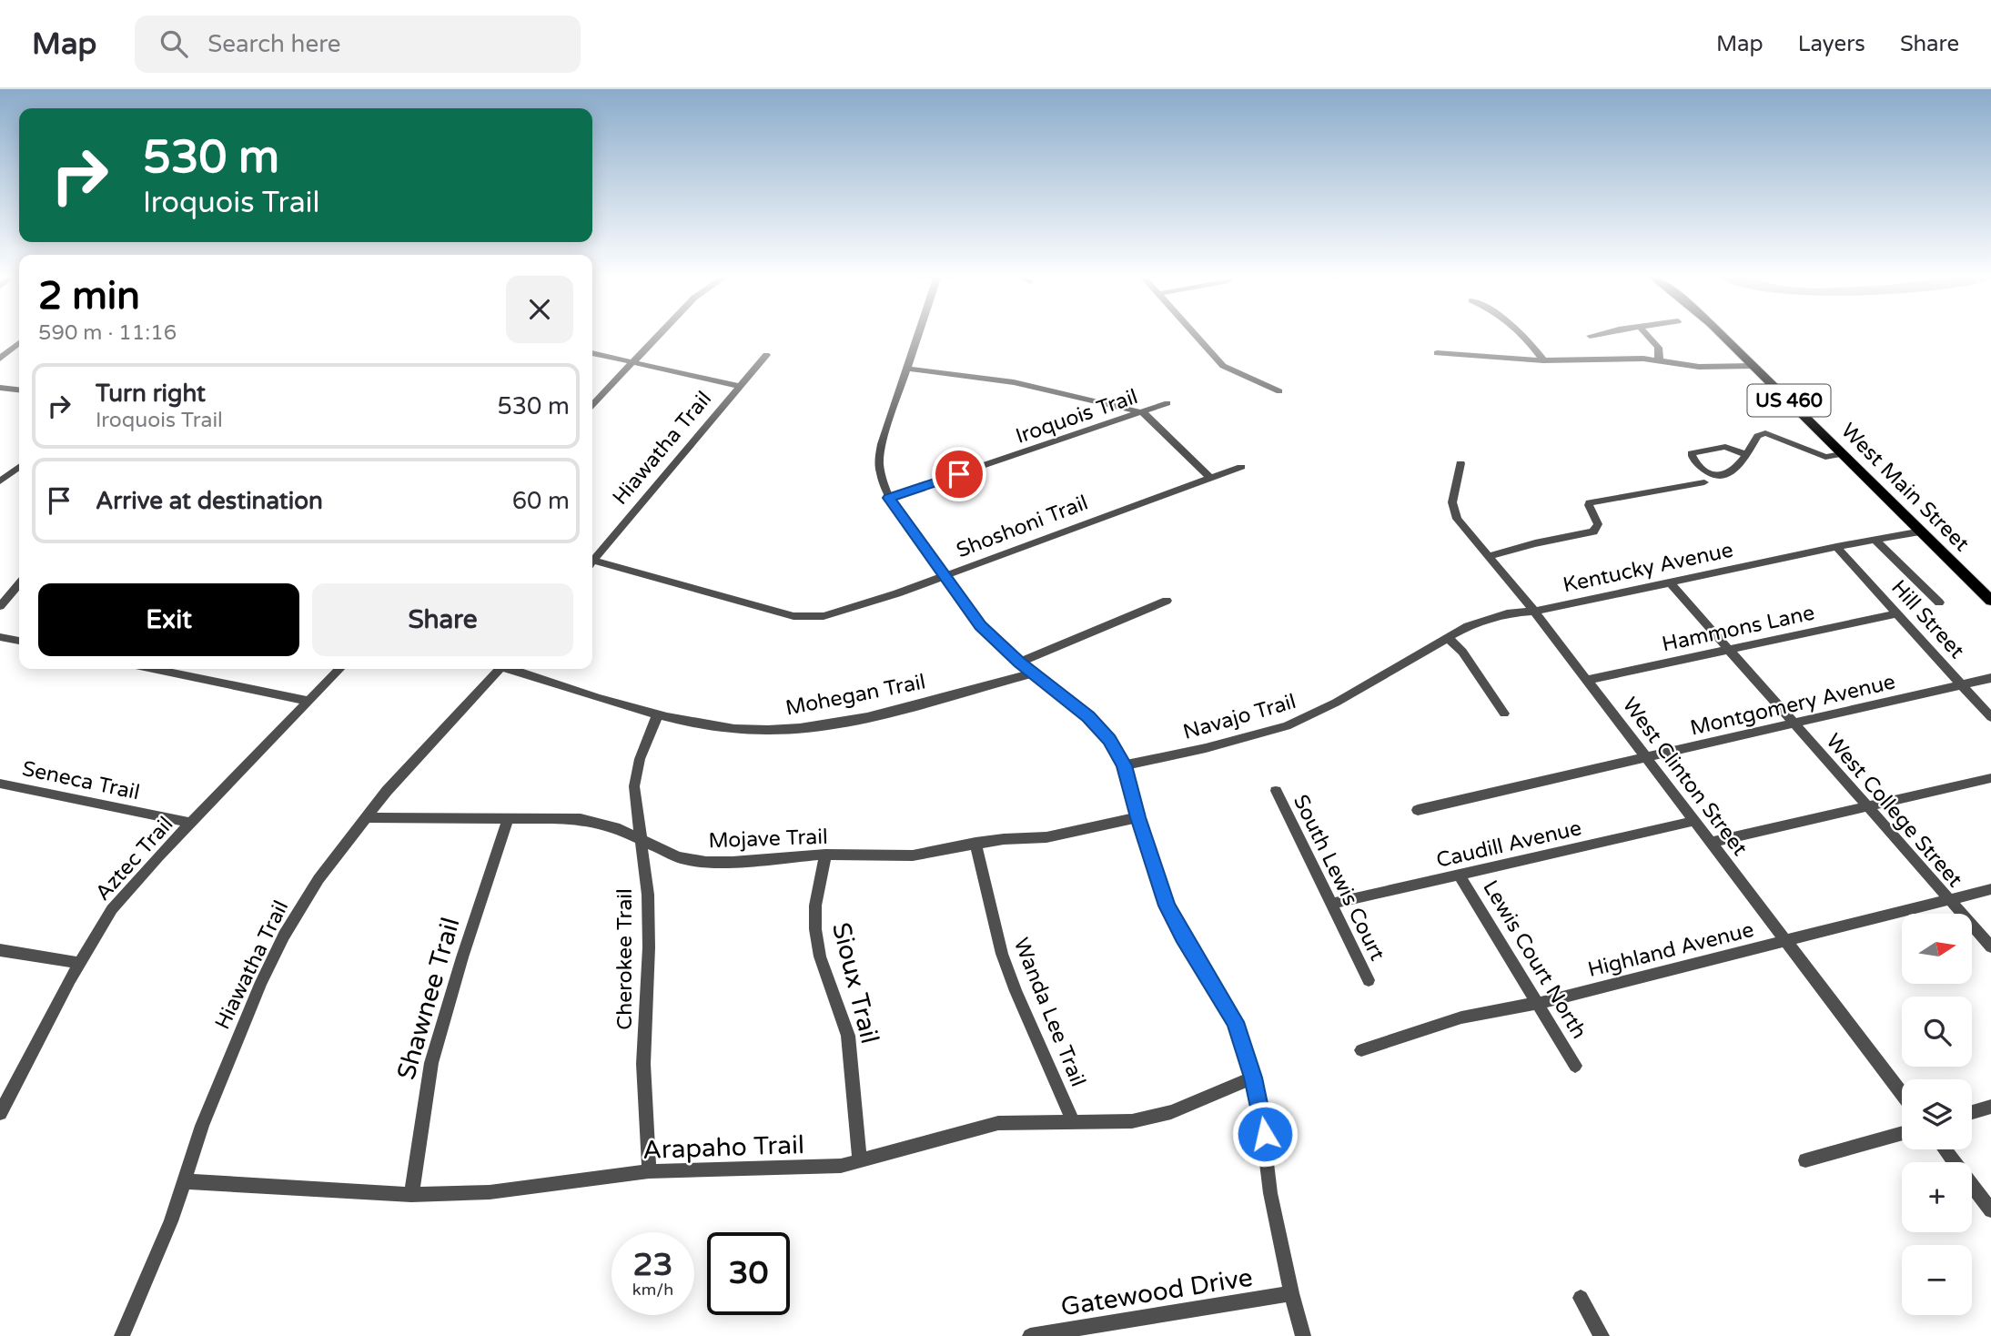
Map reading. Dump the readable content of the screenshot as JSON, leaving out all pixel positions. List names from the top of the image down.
{
  "streets": {
    "main road": ["US 460", "West Main Street"],
    "street": [
      "Iroquois Trail",
      "Hiawatha Trail",
      "Shoshoni Trail",
      "Kentucky Avenue",
      "Hill Street",
      "Hammons Lane",
      "Mohegan Trail",
      "Montgomery Avenue",
      "Navajo Trail",
      "West Clinton Street",
      "Seneca Trail",
      "West College Street",
      "Mojave Trail",
      "Caudill Avenue",
      "Aztec Trail",
      "South Lewis Court",
      "Highland Avenue",
      "Cherokee Trail",
      "Lewis Court North",
      "Sioux Trail",
      "Shawnee Trail",
      "Wanda Lee Trail",
      "Arapaho Trail",
      "Gatewood Drive"
    ]
  },
  "crossings": [
    ["Hiawatha Trail", "Mojave Trail"],
    ["Hiawatha Trail", "Arapaho Trail"],
    ["West Main Street", "Kentucky Avenue"],
    ["Kentucky Avenue", "Hill Street"],
    ["Kentucky Avenue", "Navajo Trail"],
    ["Kentucky Avenue", "West Clinton Street"],
    ["Kentucky Avenue", "West College Street"],
    ["Hill Street", "Hammons Lane"],
    ["Hill Street", "Montgomery Avenue"],
    ["Hammons Lane", "West Clinton Street"],
    ["Hammons Lane", "West College Street"],
    ["Mohegan Trail", "Cherokee Trail"],
    ["Montgomery Avenue", "West Clinton Street"],
    ["Montgomery Avenue", "West College Street"],
    ["West Clinton Street", "Caudill Avenue"],
    ["West Clinton Street", "Highland Avenue"],
    ["Seneca Trail", "Aztec Trail"],
    ["West College Street", "Highland Avenue"],
    ["Mojave Trail", "Cherokee Trail"],
    ["Mojave Trail", "Sioux Trail"],
    ["Mojave Trail", "Shawnee Trail"],
    ["Mojave Trail", "Wanda Lee Trail"],
    ["Caudill Avenue", "South Lewis Court"],
    ["Caudill Avenue", "Lewis Court North"],
    ["Highland Avenue", "Lewis Court North"],
    ["Cherokee Trail", "Arapaho Trail"],
    ["Sioux Trail", "Arapaho Trail"],
    ["Shawnee Trail", "Arapaho Trail"],
    ["Wanda Lee Trail", "Arapaho Trail"]
  ],
  "north": "right",
  "page": {
    "header": "Map",
    "search": "Search here",
    "nav": ["Map", "Layers", "Share"],
    "turn": ["530 m", "Iroquois Trail"],
    "heading": ["2 min", "590 m · 11:16"],
    "list": [
      {
        "name": "Turn right",
        "note": "Iroquois Trail",
        "value": "530 m"
      },
      {
        "name": "Arrive at destination",
        "value": "60 m"
      }
    ],
    "buttons": ["Exit", "Share"],
    "map_buttons": ["+", "−"],
    "speed": "23 km/h",
    "limit": "30"
  }
}
